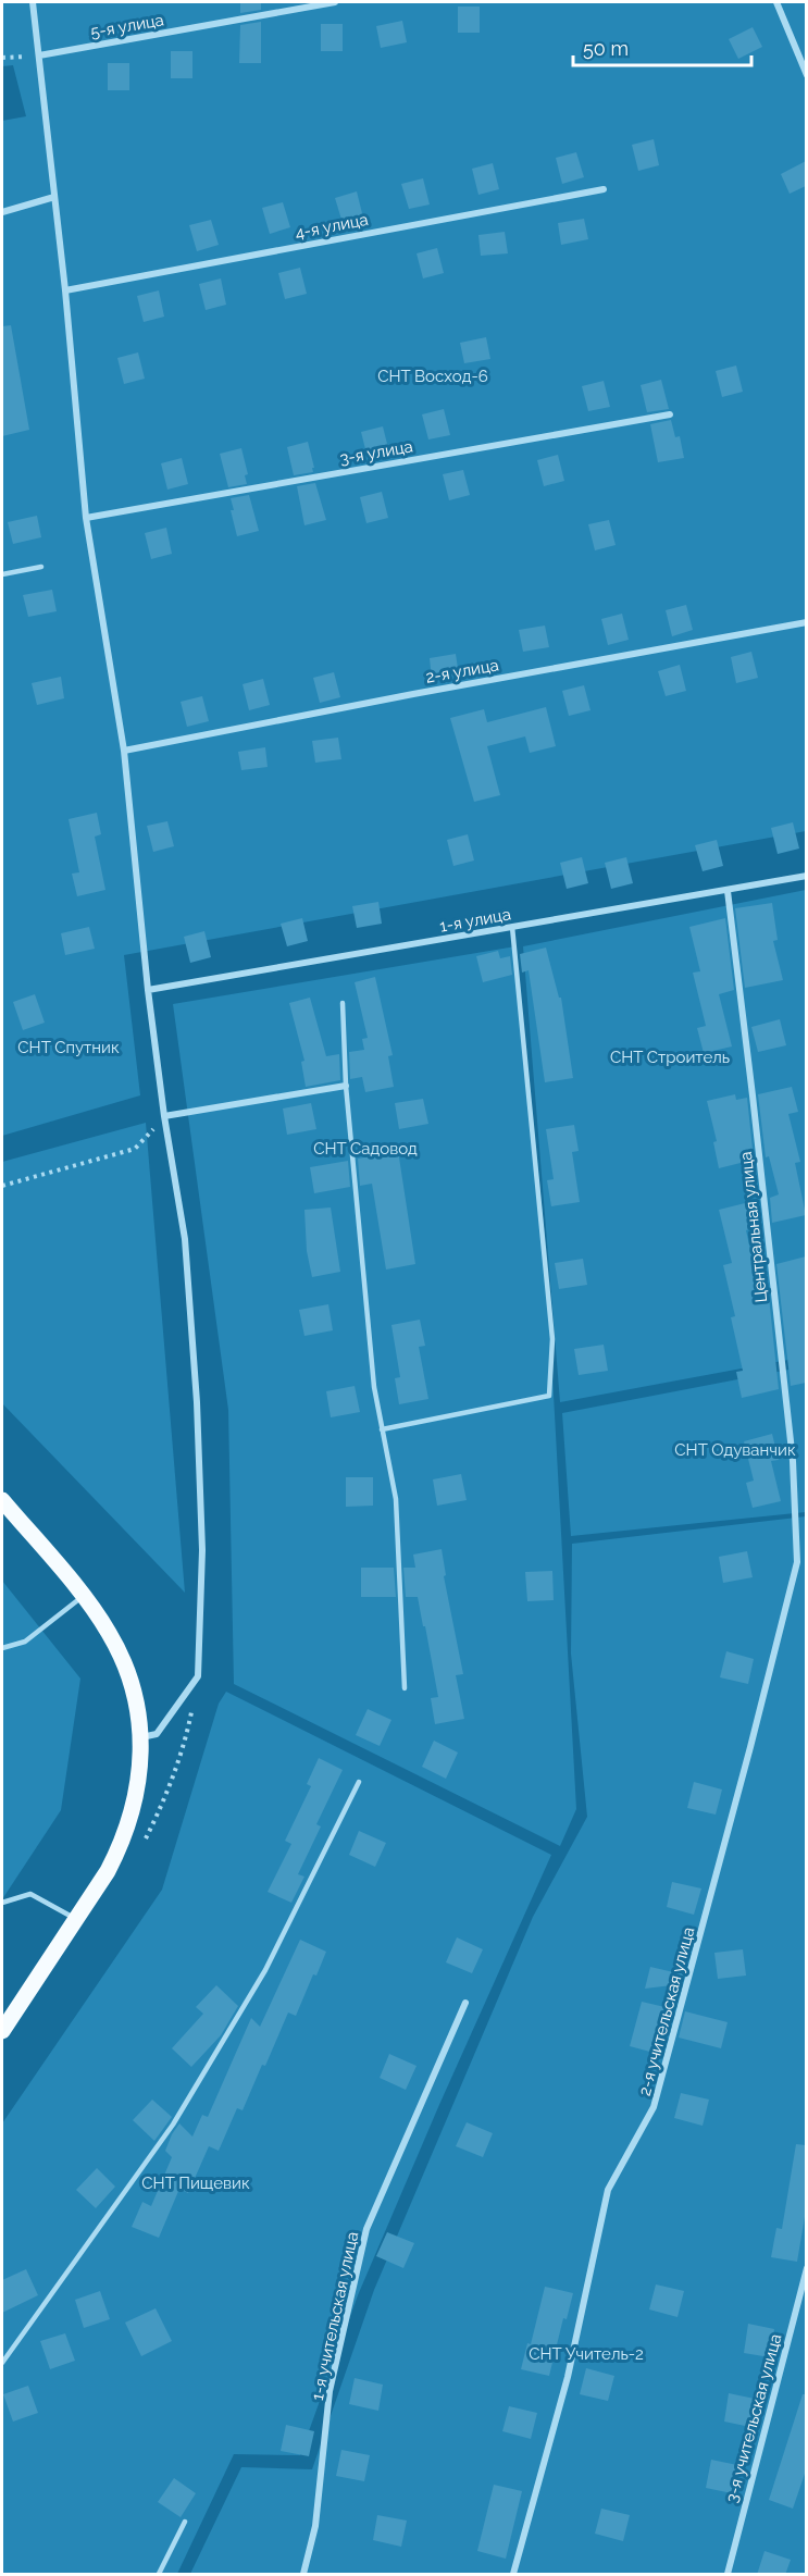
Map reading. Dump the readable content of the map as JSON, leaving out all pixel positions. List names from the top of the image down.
{
  "streets": {
    "street": [
      "5-я улица",
      "4-я улица",
      "3-я улица",
      "2-я улица",
      "1-я улица",
      "Центральная улица",
      "2-я учительская улица",
      "1-я учительская улица",
      "3-я учительская улица"
    ]
  },
  "crossings": [
    ["1-я улица", "Центральная улица"],
    ["Центральная улица", "2-я учительская улица"]
  ],
  "parks": [
    "СНТ Восход-6",
    "СНТ Спутник",
    "СНТ Строитель",
    "СНТ Садовод",
    "СНТ Одуванчик",
    "СНТ Пищевик",
    "СНТ Учитель-2"
  ],
  "scale_bar": "50 m"
}
